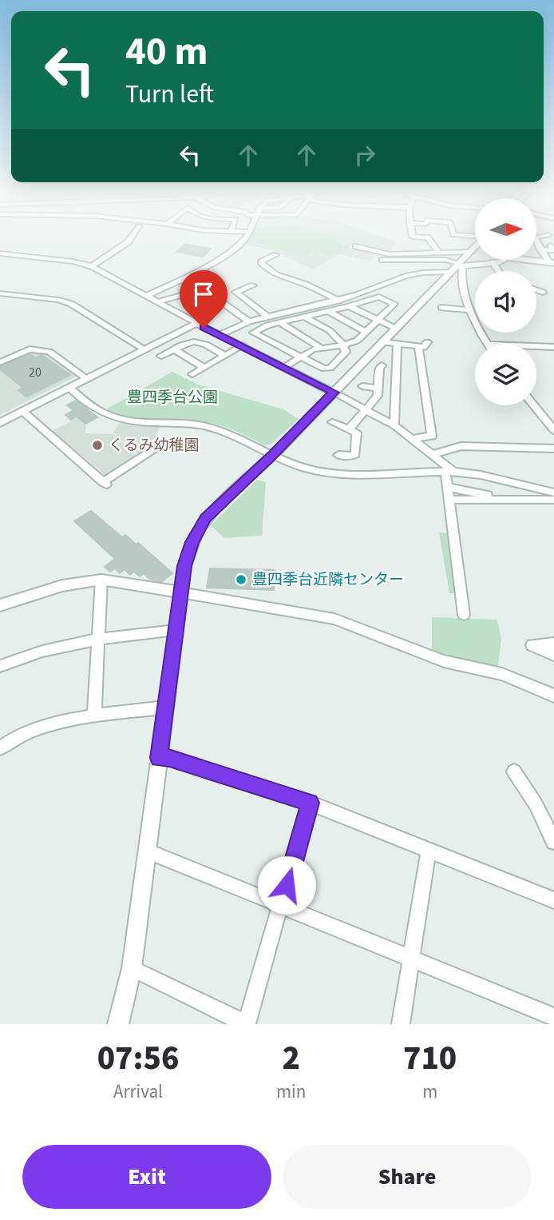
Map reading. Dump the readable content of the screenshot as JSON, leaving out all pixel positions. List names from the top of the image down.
{
  "parks": ["豊四季台公園"],
  "places": ["くるみ幼稚園", "豊四季台近隣センター"],
  "house_numbers": ["20"],
  "north": "right",
  "page": {
    "turn": ["40 m", "Turn left"],
    "eta": [
      "07:56",
      "Arrival",
      "2",
      "min",
      "710",
      "m"
    ],
    "buttons": ["Exit", "Share"]
  }
}
